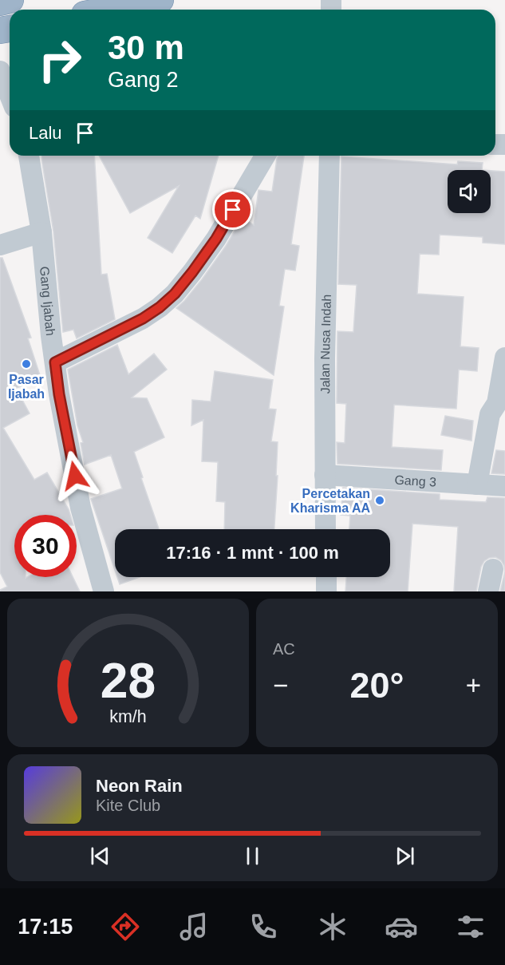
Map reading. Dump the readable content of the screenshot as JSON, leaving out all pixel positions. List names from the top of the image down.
{
  "streets": {
    "street": ["Gang Ijabah", "Jalan Nusa Indah", "Gang 3"]
  },
  "crossings": [
    ["Jalan Nusa Indah", "Gang 3"]
  ],
  "places": ["Pasar Ijabah", "Percetakan Kharisma AA"],
  "page": {
    "turn": ["30 m", "Gang 2"],
    "then": "Lalu",
    "limit": "30",
    "trip": "17:16 · 1 mnt · 100 m",
    "tile": "AC",
    "heat": ["−", "20°", "+"],
    "song": ["Neon Rain", "Kite Club"],
    "tabs": "17:15",
    "gauge": ["28", "km/h"]
  }
}
